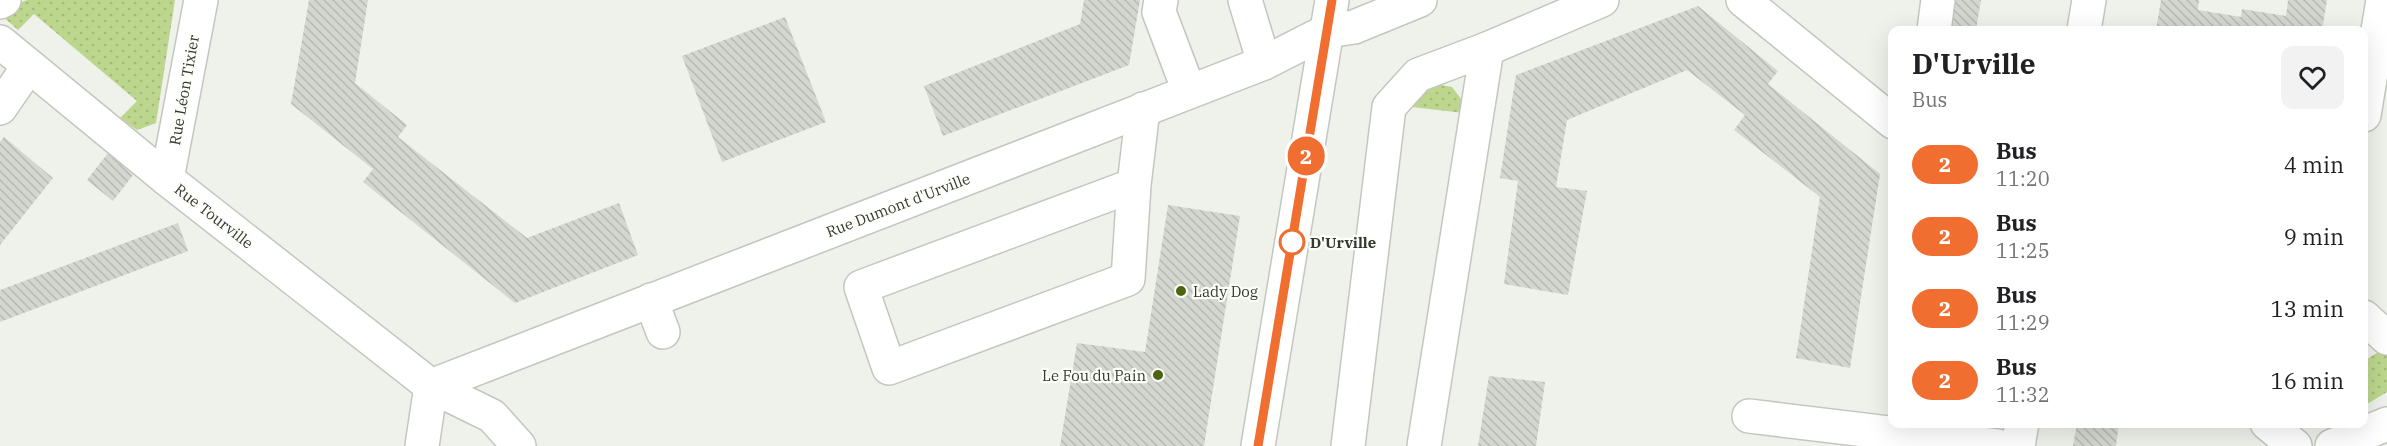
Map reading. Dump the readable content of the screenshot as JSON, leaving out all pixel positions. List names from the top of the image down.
{
  "streets": {
    "street": ["Rue Léon Tixier", "Rue Dumont d'Urville", "Rue Tourville"]
  },
  "crossings": [
    ["Rue Léon Tixier", "Rue Tourville"],
    ["Rue Dumont d'Urville", "Rue Tourville"]
  ],
  "places": ["D'Urville", "Lady Dog", "Le Fou du Pain"],
  "lines": ["bus line 2"],
  "page": {
    "on_map": "2",
    "heading": ["D'Urville", "Bus"],
    "list": [
      {
        "mark": "2",
        "name": "Bus",
        "note": "11:20",
        "value": "4 min"
      },
      {
        "mark": "2",
        "name": "Bus",
        "note": "11:25",
        "value": "9 min"
      },
      {
        "mark": "2",
        "name": "Bus",
        "note": "11:29",
        "value": "13 min"
      },
      {
        "mark": "2",
        "name": "Bus",
        "note": "11:32",
        "value": "16 min"
      }
    ]
  }
}
